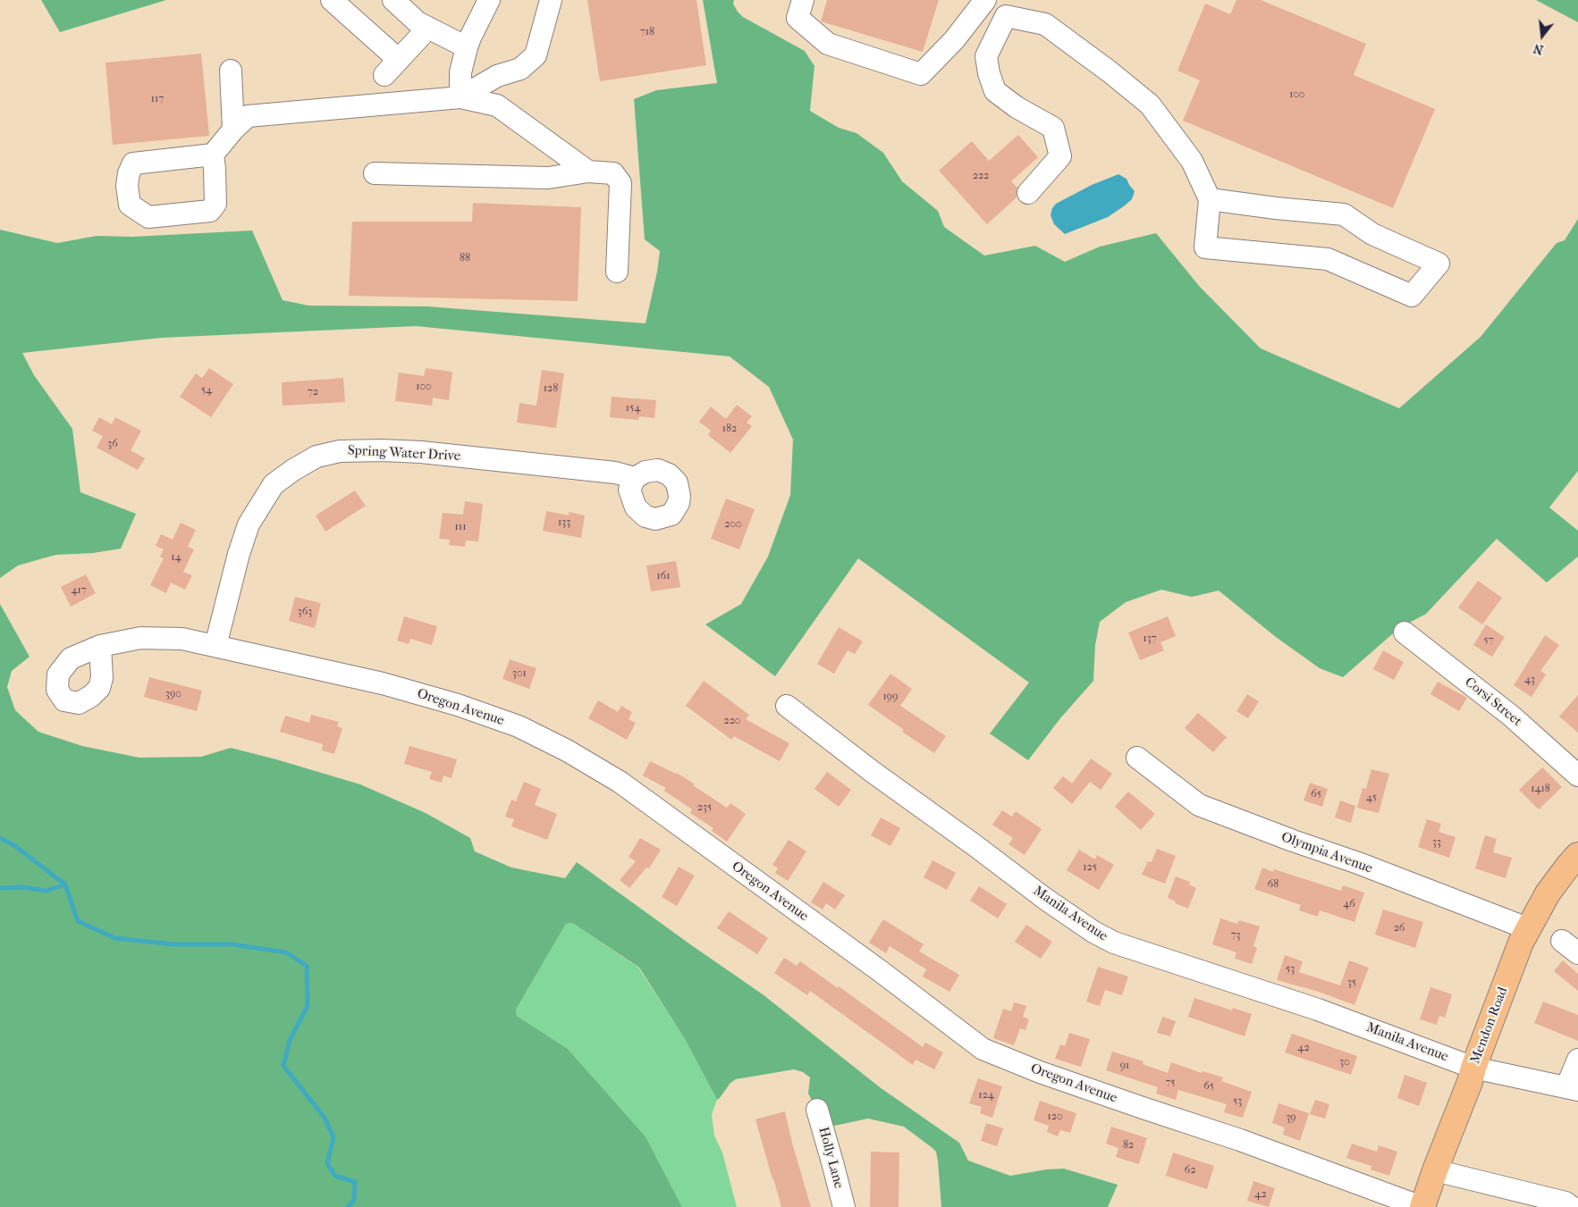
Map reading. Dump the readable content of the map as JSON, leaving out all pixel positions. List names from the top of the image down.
{
  "streets": {
    "main road": ["Mendon Road"],
    "street": [
      "Spring Water Drive",
      "Corsi Street",
      "Oregon Avenue",
      "Olympia Avenue",
      "Manila Avenue",
      "Holly Lane"
    ]
  },
  "crossings": [
    ["Spring Water Drive", "Oregon Avenue"],
    ["Oregon Avenue", "Mendon Road"],
    ["Olympia Avenue", "Mendon Road"],
    ["Manila Avenue", "Mendon Road"]
  ],
  "house_numbers": [
    "718",
    "100",
    "117",
    "222",
    "88",
    "100",
    "128",
    "54",
    "72",
    "154",
    "182",
    "36",
    "133",
    "200",
    "111",
    "14",
    "161",
    "417",
    "363",
    "137",
    "57",
    "301",
    "43",
    "390",
    "199",
    "220",
    "1418",
    "65",
    "45",
    "235",
    "33",
    "125",
    "68",
    "46",
    "26",
    "73",
    "53",
    "35",
    "42",
    "30",
    "91",
    "75",
    "65",
    "124",
    "53",
    "120",
    "39",
    "82",
    "62",
    "42"
  ],
  "north": "bottom"
}
